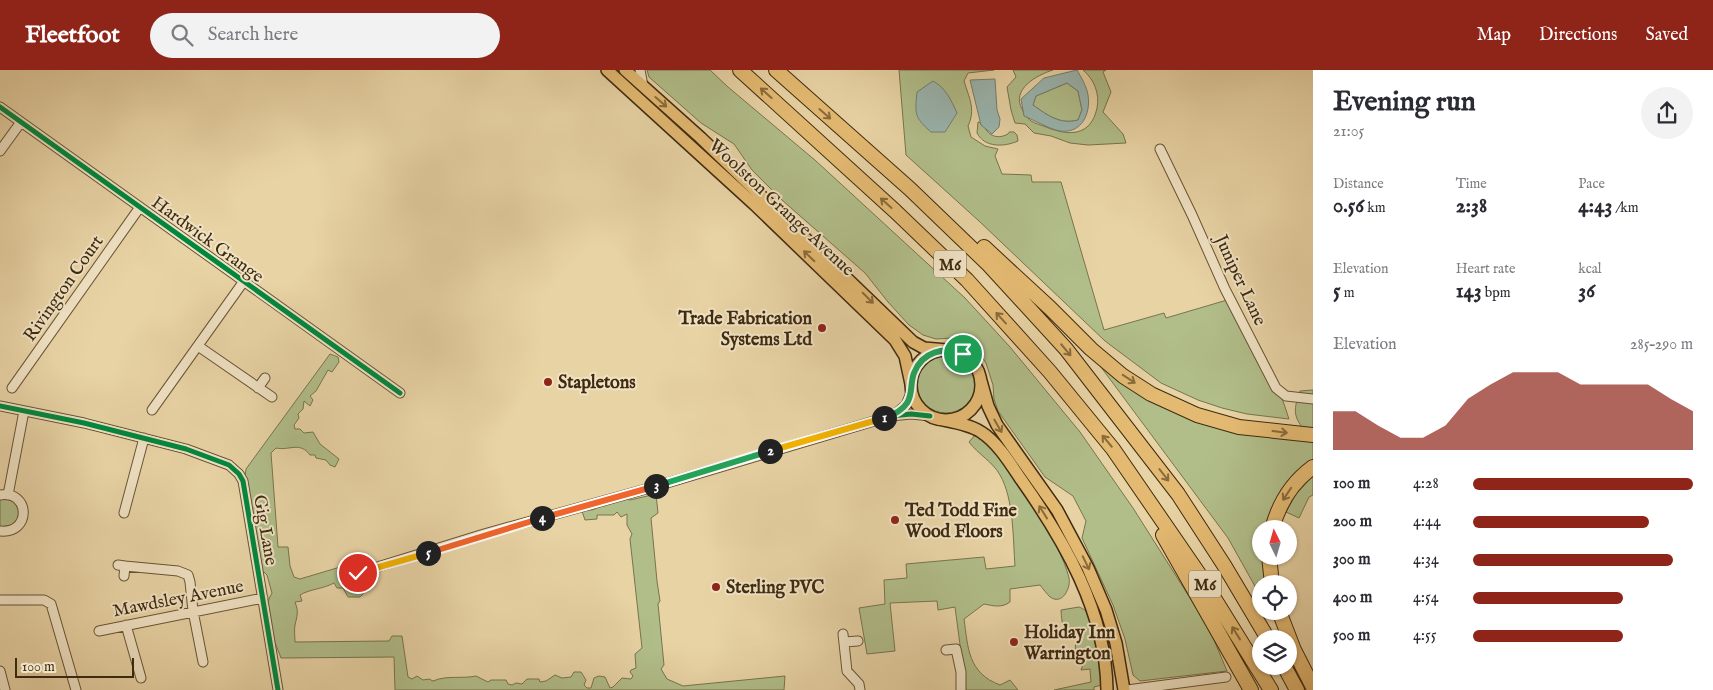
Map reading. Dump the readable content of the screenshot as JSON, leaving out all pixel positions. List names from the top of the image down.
{
  "streets": {
    "highway": ["M6"],
    "main road": ["Woolston Grange Avenue"],
    "street": [
      "Hardwick Grange",
      "Juniper Lane",
      "Rivington Court",
      "Gig Lane",
      "Mawdsley Avenue"
    ]
  },
  "crossings": [
    ["Hardwick Grange", "Rivington Court"],
    ["Gig Lane", "Mawdsley Avenue"]
  ],
  "places": [
    "Trade Fabrication Systems Ltd",
    "Stapletons",
    "Ted Todd Fine Wood Floors",
    "Sterling PVC",
    "Holiday Inn Warrington"
  ],
  "scale_bar": "100 m",
  "north": "top",
  "page": {
    "header": "Fleetfoot",
    "search": "Search here",
    "nav": ["Map", "Directions", "Saved"],
    "heading": ["Evening run", "21:05"],
    "stats": [
      ["Distance", "0.56 km"],
      ["Time", "2:38"],
      ["Pace", "4:43 /km"],
      ["Elevation", "5 m"],
      ["Heart rate", "143 bpm"],
      ["kcal", "36"]
    ],
    "chart": ["Elevation", "285–290 m"],
    "pins": [
      "1",
      "2",
      "3",
      "4",
      "5"
    ],
    "list": [
      {
        "name": "100 m",
        "note": "4:28"
      },
      {
        "name": "200 m",
        "note": "4:44"
      },
      {
        "name": "300 m",
        "note": "4:34"
      },
      {
        "name": "400 m",
        "note": "4:54"
      },
      {
        "name": "500 m",
        "note": "4:55"
      }
    ],
    "scale": "100 m"
  }
}
